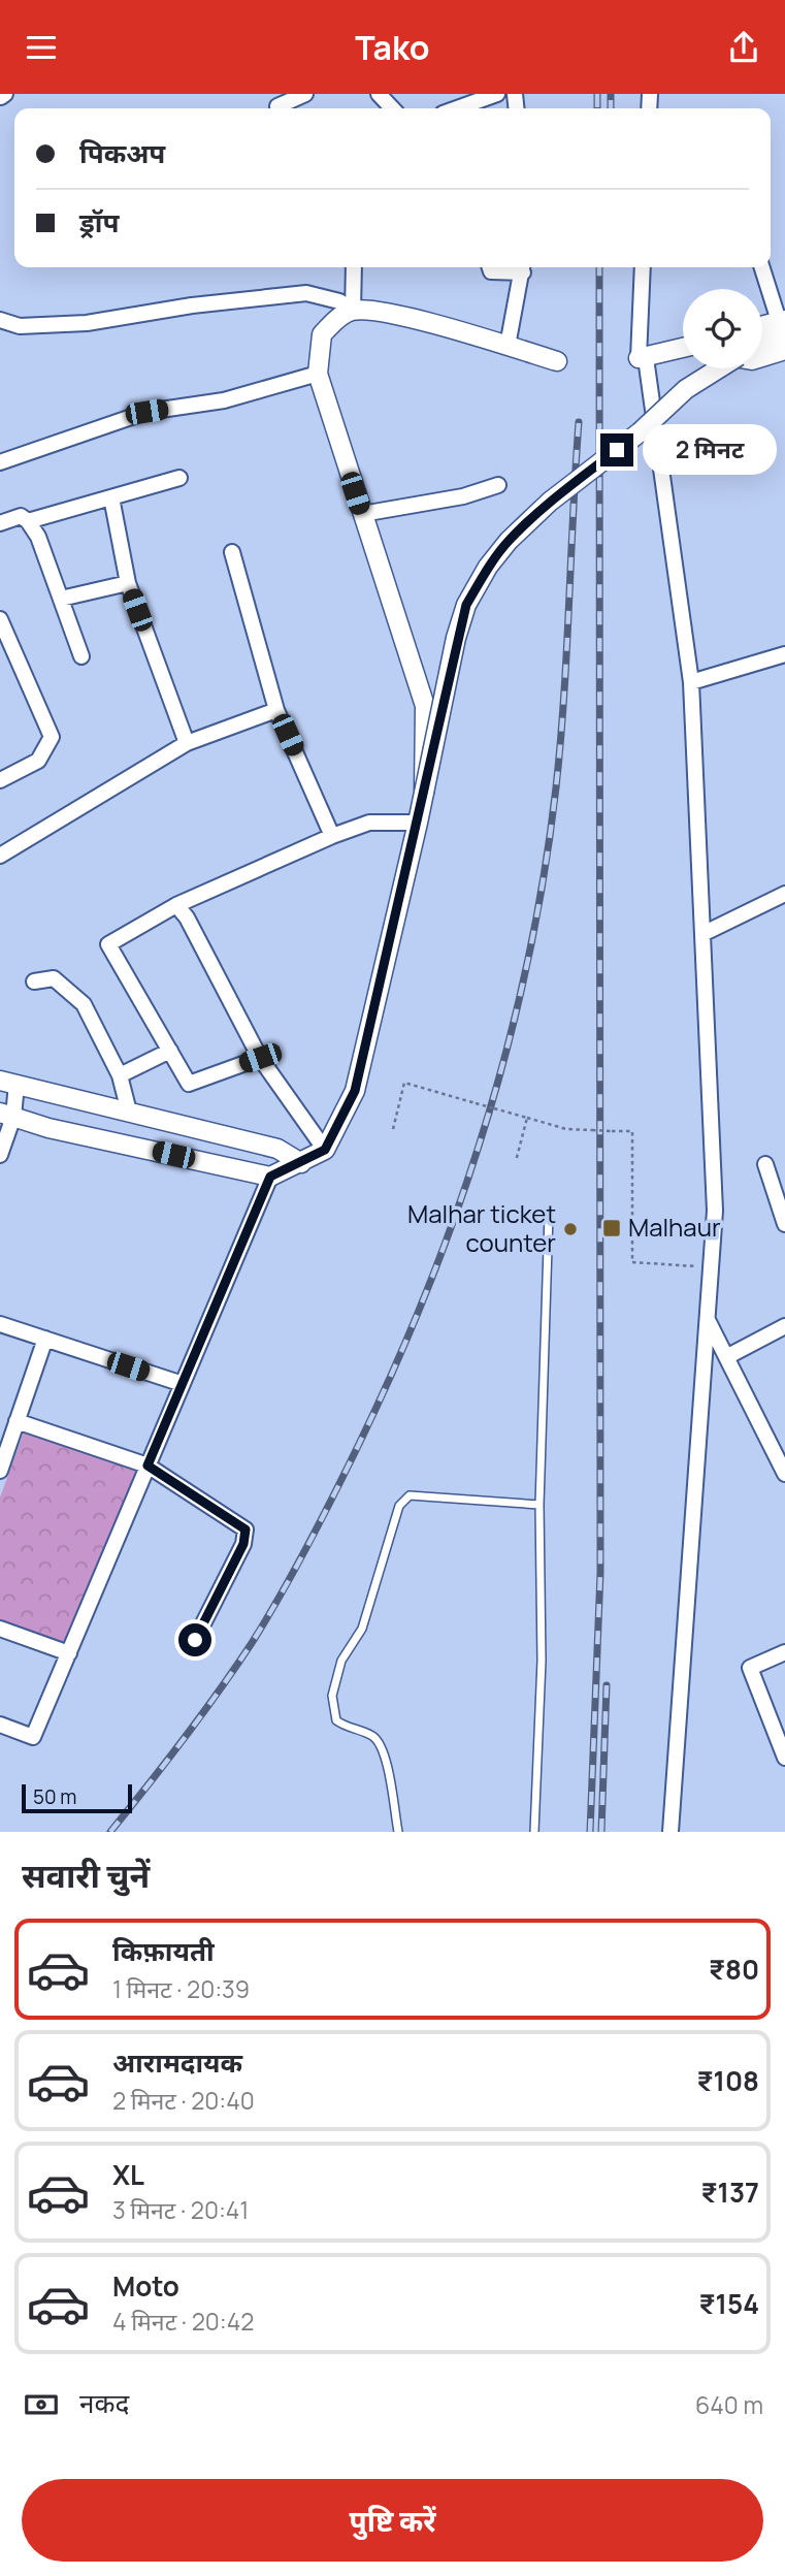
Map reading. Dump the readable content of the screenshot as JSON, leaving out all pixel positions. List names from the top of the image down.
{
  "places": {
    "transit": ["Malhaur"],
    "other": ["Malhar ticket counter"]
  },
  "scale_bar": "50 m",
  "page": {
    "header": "Tako",
    "banner": ["पिकअप", "ड्रॉप"],
    "bubble": "2 मिनट",
    "scale": "50 m",
    "heading": "सवारी चुनें",
    "list": [
      {
        "name": "किफ़ायती",
        "note": "1 मिनट · 20:39",
        "value": "₹80"
      },
      {
        "name": "आरामदायक",
        "note": "2 मिनट · 20:40",
        "value": "₹108"
      },
      {
        "name": "XL",
        "note": "3 मिनट · 20:41",
        "value": "₹137"
      },
      {
        "name": "Moto",
        "note": "4 मिनट · 20:42",
        "value": "₹154"
      }
    ],
    "pay": ["नकद", "640 m"],
    "buttons": "पुष्टि करें"
  }
}
